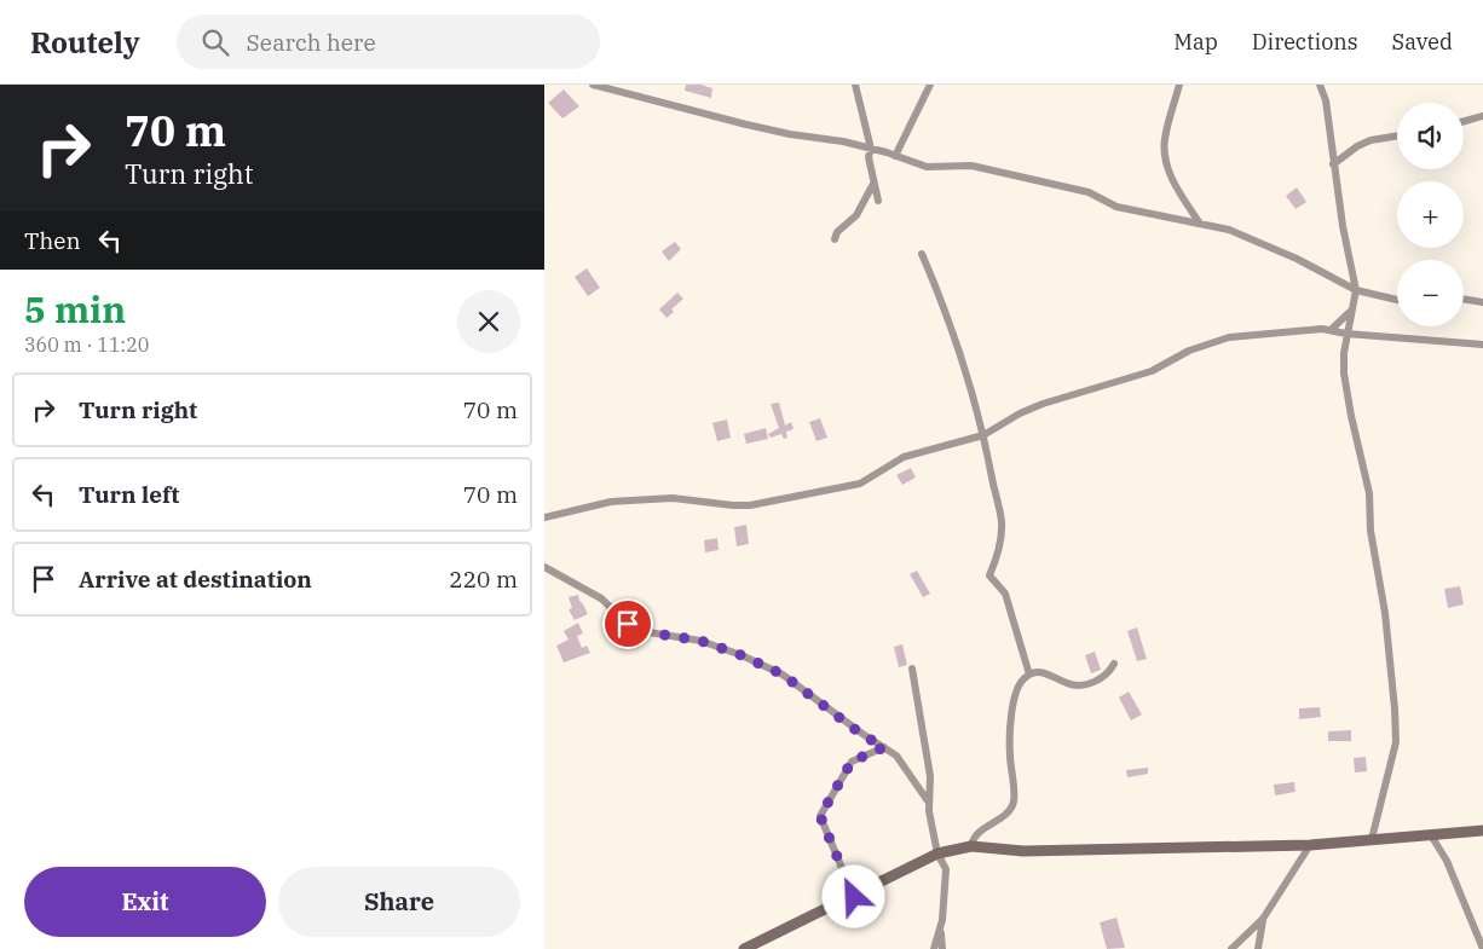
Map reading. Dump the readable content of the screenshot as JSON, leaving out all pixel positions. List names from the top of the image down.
{
  "page": {
    "header": "Routely",
    "search": "Search here",
    "nav": ["Map", "Directions", "Saved"],
    "turn": ["70 m", "Turn right"],
    "map_buttons": ["+", "−"],
    "then": "Then",
    "heading": ["5 min", "360 m · 11:20"],
    "list": [
      {
        "name": "Turn right",
        "value": "70 m"
      },
      {
        "name": "Turn left",
        "value": "70 m"
      },
      {
        "name": "Arrive at destination",
        "value": "220 m"
      }
    ],
    "buttons": ["Exit", "Share"]
  }
}
